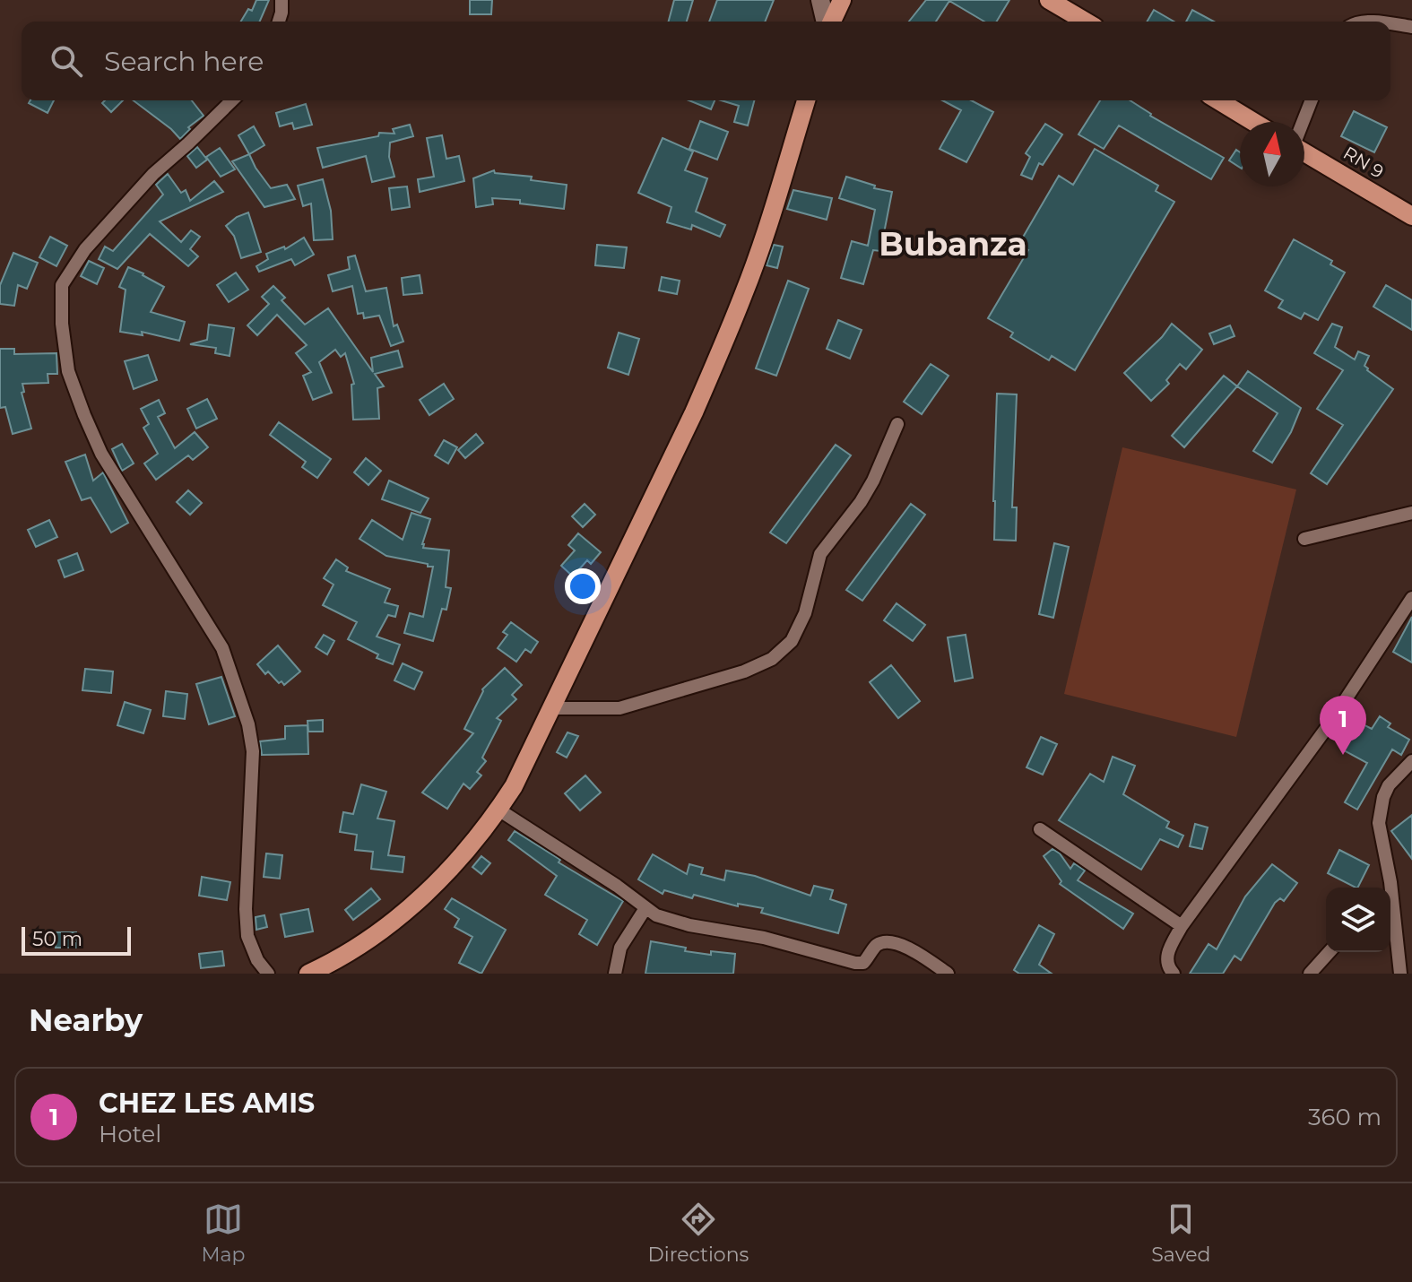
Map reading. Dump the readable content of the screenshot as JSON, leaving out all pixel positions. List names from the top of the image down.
{
  "streets": {
    "main road": ["RN 9"]
  },
  "districts": ["Bubanza"],
  "scale_bar": "50 m",
  "north": "top",
  "page": {
    "search": "Search here",
    "pins": "1",
    "scale": "50 m",
    "heading": "Nearby",
    "list": [
      {
        "mark": "1",
        "name": "CHEZ LES AMIS",
        "note": "Hotel",
        "value": "360 m"
      }
    ],
    "nav": ["Map", "Directions", "Saved"]
  }
}
